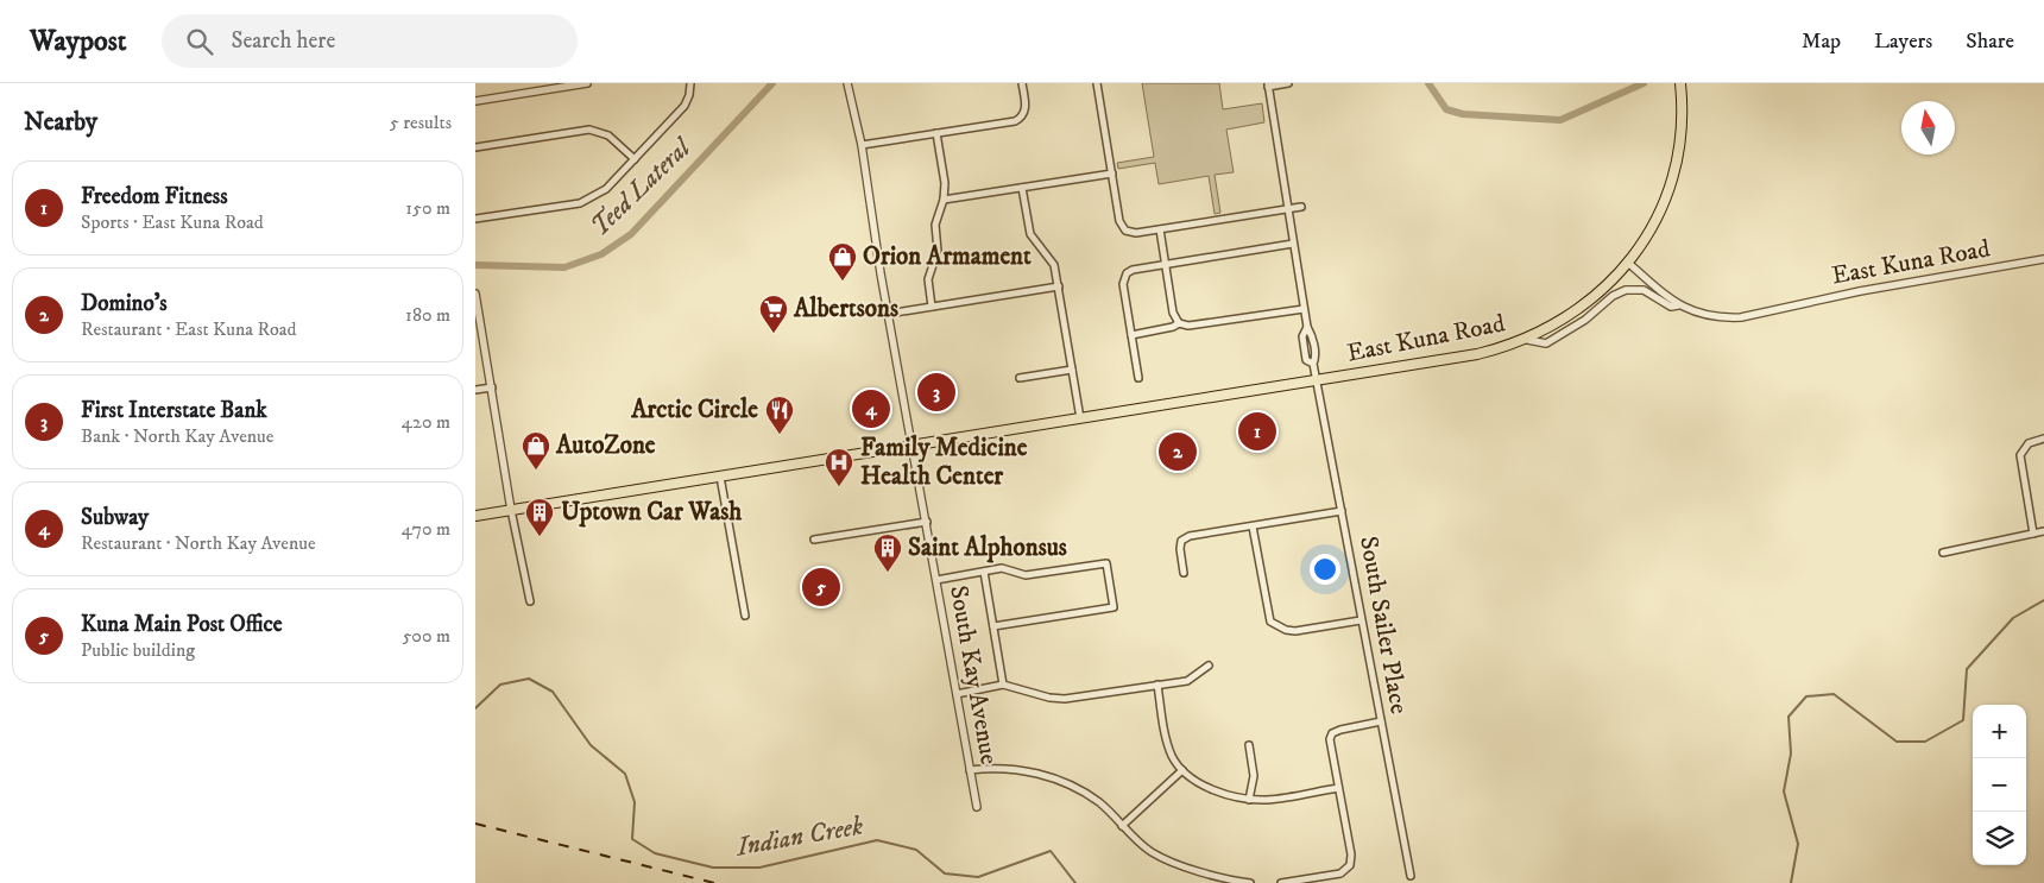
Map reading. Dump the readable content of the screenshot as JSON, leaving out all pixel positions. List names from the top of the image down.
{
  "streets": {
    "main road": ["East Kuna Road"],
    "street": ["South Sailer Place", "South Kay Avenue"]
  },
  "crossings": [
    ["East Kuna Road", "South Sailer Place"],
    ["East Kuna Road", "South Kay Avenue"]
  ],
  "water": ["Teed Lateral", "Indian Creek"],
  "places": {
    "shop": ["Orion Armament", "AutoZone"],
    "supermarket": ["Albertsons"],
    "restaurant": ["Arctic Circle"],
    "hospital": ["Family Medicine Health Center"],
    "building": ["Uptown Car Wash", "Saint Alphonsus"]
  },
  "north": "top",
  "page": {
    "header": "Waypost",
    "search": "Search here",
    "nav": ["Map", "Layers", "Share"],
    "heading": ["Nearby", "5 results"],
    "list": [
      {
        "mark": "1",
        "name": "Freedom Fitness",
        "note": "Sports · East Kuna Road",
        "value": "150 m"
      },
      {
        "mark": "2",
        "name": "Domino's",
        "note": "Restaurant · East Kuna Road",
        "value": "180 m"
      },
      {
        "mark": "3",
        "name": "First Interstate Bank",
        "note": "Bank · North Kay Avenue",
        "value": "420 m"
      },
      {
        "mark": "4",
        "name": "Subway",
        "note": "Restaurant · North Kay Avenue",
        "value": "470 m"
      },
      {
        "mark": "5",
        "name": "Kuna Main Post Office",
        "note": "Public building",
        "value": "500 m"
      }
    ],
    "pins": [
      "3",
      "4",
      "1",
      "2",
      "5"
    ],
    "map_buttons": ["+", "−"]
  }
}
